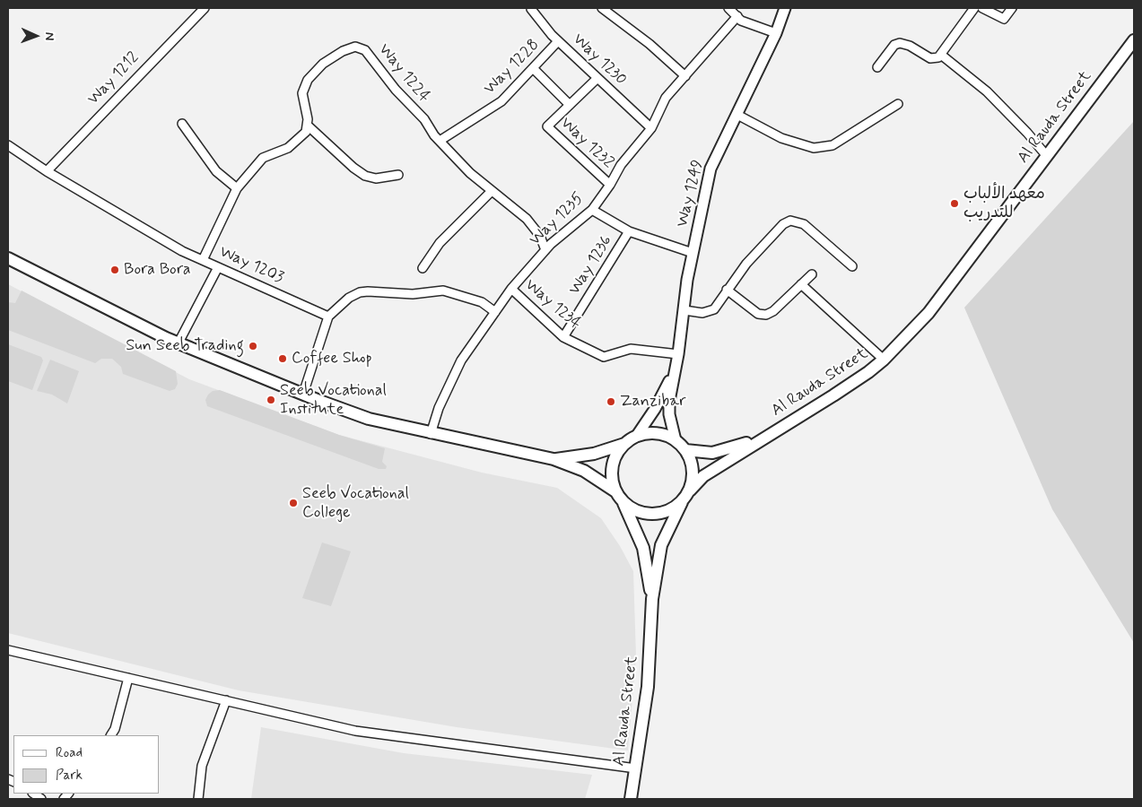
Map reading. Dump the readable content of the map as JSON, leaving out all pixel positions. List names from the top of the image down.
{
  "streets": {
    "main road": ["Al Rauda Street"],
    "street": [
      "Way 1230",
      "Way 1228",
      "Way 1224",
      "Way 1212",
      "Way 1232",
      "Way 1249",
      "Way 1235",
      "Way 1203",
      "Way 1236",
      "Way 1234"
    ]
  },
  "crossings": [
    ["Way 1230", "Way 1228"],
    ["Way 1230", "Way 1232"],
    ["Way 1230", "Way 1235"],
    ["Way 1228", "Way 1224"],
    ["Way 1228", "Way 1232"],
    ["Way 1224", "Way 1235"],
    ["Way 1212", "Way 1203"],
    ["Al Rauda Street", "Way 1249"],
    ["Way 1232", "Way 1235"],
    ["Way 1249", "Way 1236"],
    ["Way 1249", "Way 1234"],
    ["Way 1235", "Way 1236"],
    ["Way 1235", "Way 1234"],
    ["Way 1236", "Way 1234"]
  ],
  "places": [
    "معهد الألباب للتدريب",
    "Bora Bora",
    "Sun Seeb Trading",
    "Coffee Shop",
    "Seeb Vocational Institute",
    "Zanzibar",
    "Seeb Vocational College"
  ],
  "legend": ["Road", "Park"],
  "north": "right"
}
